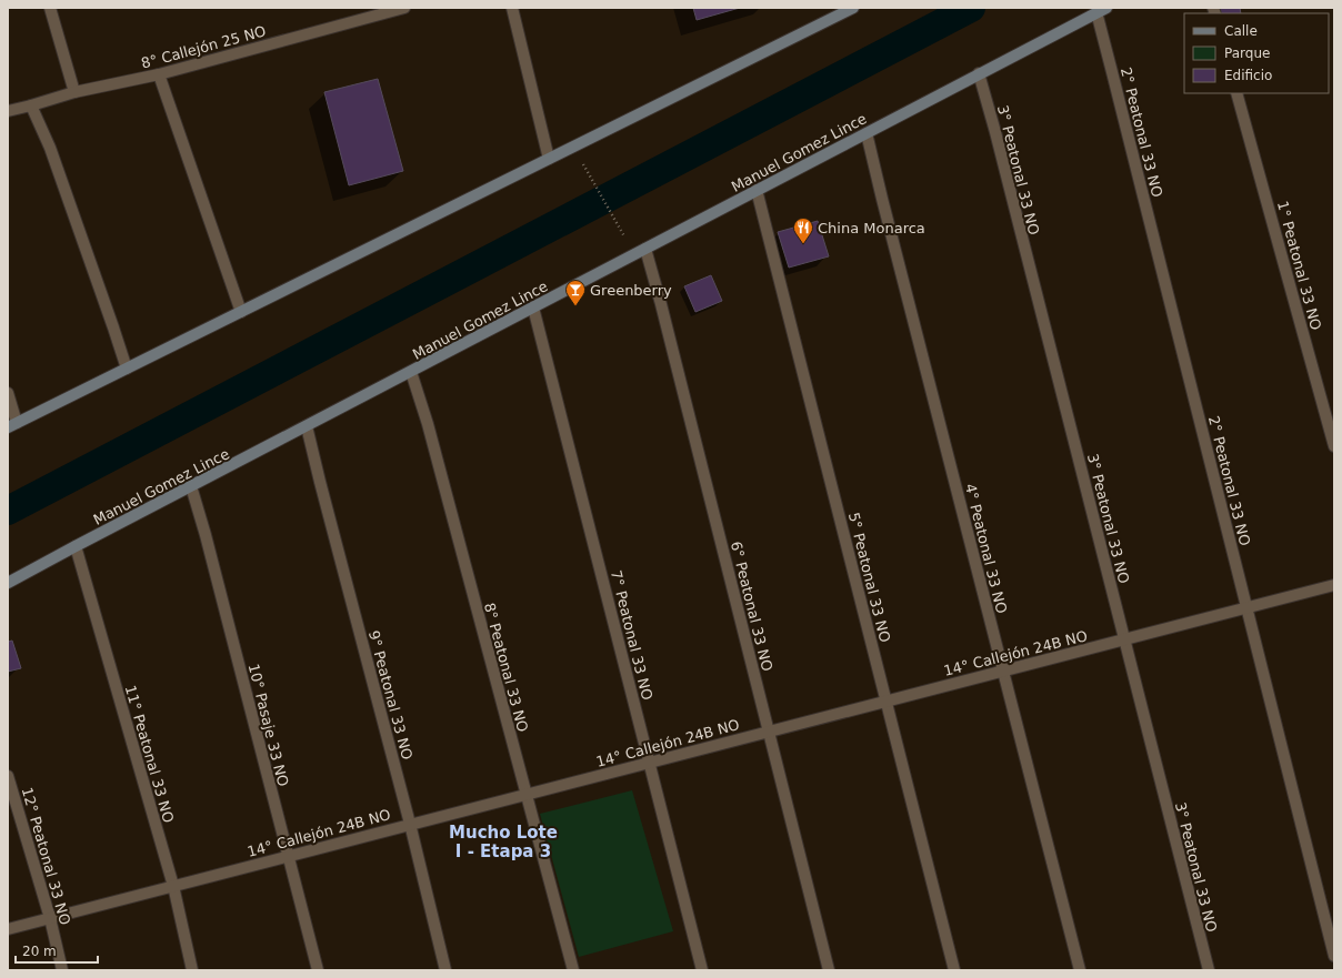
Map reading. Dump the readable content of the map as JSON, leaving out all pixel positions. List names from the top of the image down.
{
  "streets": {
    "main road": ["Manuel Gomez Lince"],
    "street": [
      "8° Callejón 25 NO",
      "2° Peatonal 33 NO",
      "3° Peatonal 33 NO",
      "1° Peatonal 33 NO",
      "4° Peatonal 33 NO",
      "5° Peatonal 33 NO",
      "6° Peatonal 33 NO",
      "7° Peatonal 33 NO",
      "14° Callejón 24B NO",
      "8° Peatonal 33 NO",
      "9° Peatonal 33 NO",
      "10° Pasaje 33 NO",
      "11° Peatonal 33 NO",
      "12° Peatonal 33 NO"
    ]
  },
  "crossings": [
    ["2° Peatonal 33 NO", "Manuel Gomez Lince"],
    ["2° Peatonal 33 NO", "14° Callejón 24B NO"],
    ["Manuel Gomez Lince", "3° Peatonal 33 NO"],
    ["Manuel Gomez Lince", "4° Peatonal 33 NO"],
    ["Manuel Gomez Lince", "5° Peatonal 33 NO"],
    ["Manuel Gomez Lince", "6° Peatonal 33 NO"],
    ["Manuel Gomez Lince", "7° Peatonal 33 NO"],
    ["Manuel Gomez Lince", "8° Peatonal 33 NO"],
    ["Manuel Gomez Lince", "9° Peatonal 33 NO"],
    ["Manuel Gomez Lince", "10° Pasaje 33 NO"],
    ["Manuel Gomez Lince", "11° Peatonal 33 NO"],
    ["3° Peatonal 33 NO", "14° Callejón 24B NO"],
    ["4° Peatonal 33 NO", "14° Callejón 24B NO"],
    ["5° Peatonal 33 NO", "14° Callejón 24B NO"],
    ["6° Peatonal 33 NO", "14° Callejón 24B NO"],
    ["7° Peatonal 33 NO", "14° Callejón 24B NO"],
    ["14° Callejón 24B NO", "8° Peatonal 33 NO"],
    ["14° Callejón 24B NO", "9° Peatonal 33 NO"],
    ["14° Callejón 24B NO", "10° Pasaje 33 NO"],
    ["14° Callejón 24B NO", "11° Peatonal 33 NO"],
    ["14° Callejón 24B NO", "12° Peatonal 33 NO"]
  ],
  "districts": ["Mucho Lote I - Etapa 3"],
  "places": {
    "restaurant": ["China Monarca"],
    "bar": ["Greenberry"]
  },
  "legend": ["Calle", "Parque", "Edificio"],
  "scale_bar": "20 m"
}
